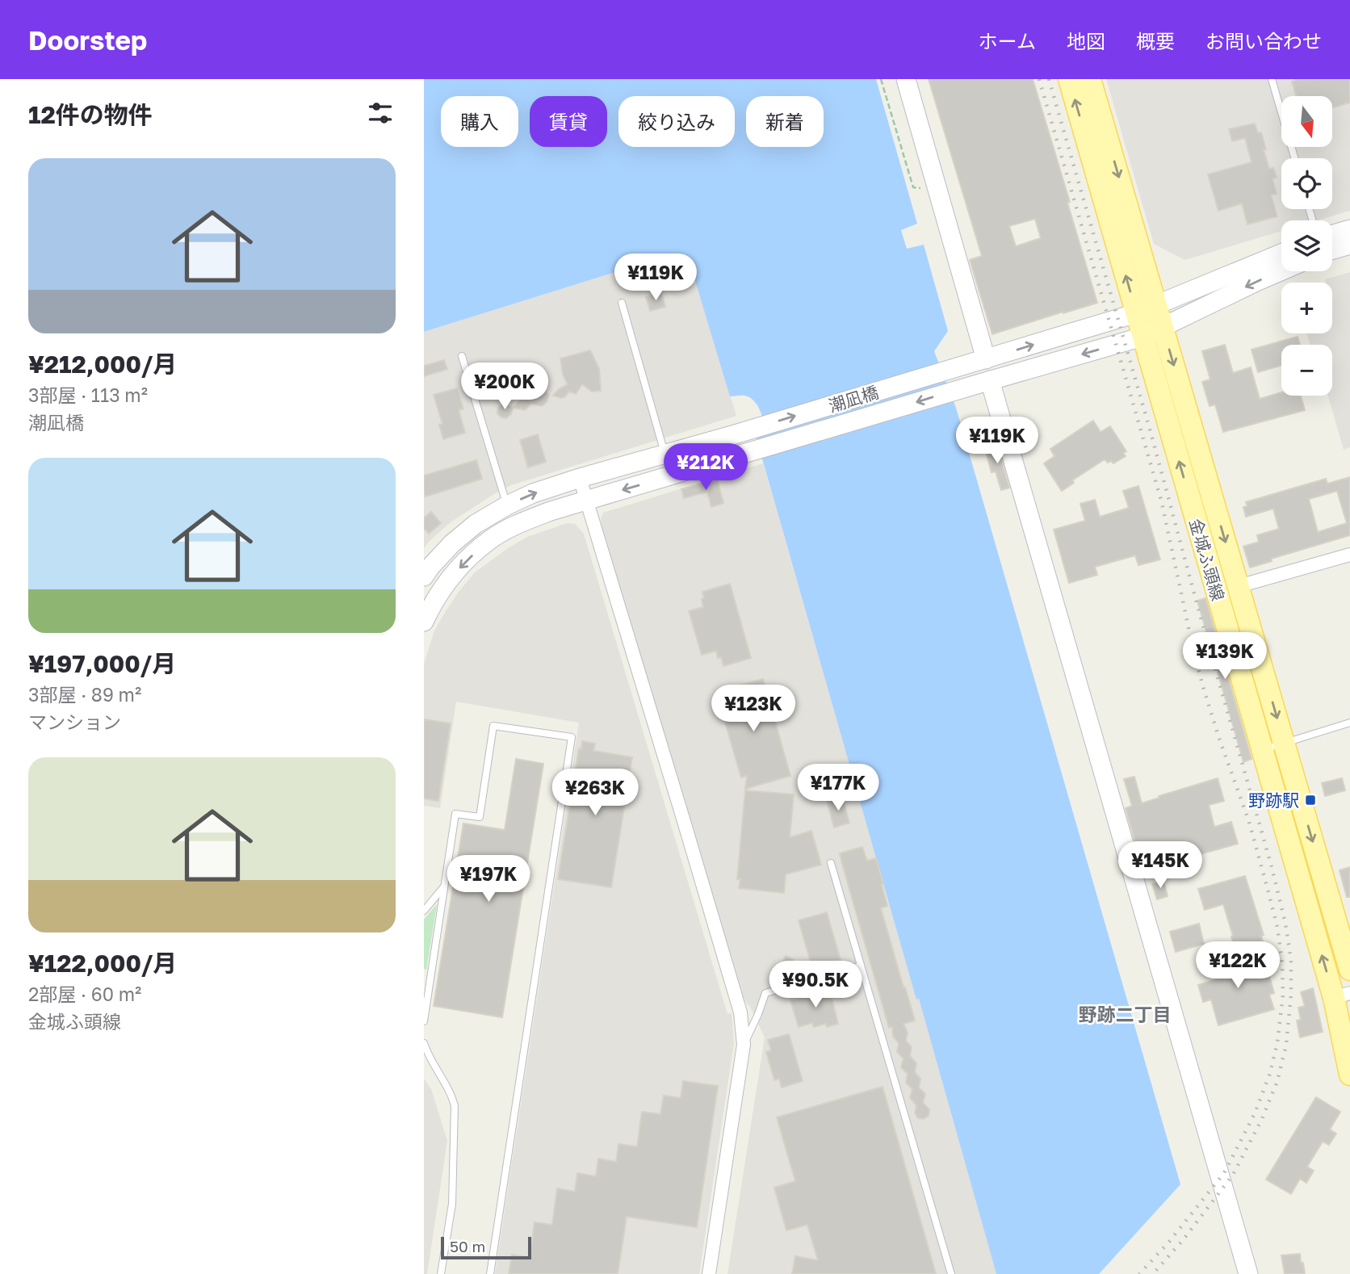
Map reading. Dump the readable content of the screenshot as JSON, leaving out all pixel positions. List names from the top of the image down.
{
  "streets": {
    "main road": ["金城ふ頭線"],
    "street": ["潮凪橋"]
  },
  "crossings": [
    ["潮凪橋", "金城ふ頭線"]
  ],
  "districts": ["野跡二丁目"],
  "places": {
    "transit": ["野跡駅"]
  },
  "scale_bar": "50 m",
  "north": "bottom",
  "page": {
    "header": "Doorstep",
    "nav": [
      "ホーム",
      "地図",
      "概要",
      "お問い合わせ"
    ],
    "heading": "12件の物件",
    "map_buttons": ["+", "−"],
    "chip": [
      "購入",
      "賃貸",
      "絞り込み",
      "新着"
    ],
    "list": [
      {
        "name": "¥212,000/月",
        "note": "3部屋 · 113 m² · 潮凪橋"
      },
      {
        "name": "¥197,000/月",
        "note": "3部屋 · 89 m² · マンション"
      },
      {
        "name": "¥122,000/月",
        "note": "2部屋 · 60 m² · 金城ふ頭線"
      }
    ],
    "price": [
      "¥119K",
      "¥200K",
      "¥119K",
      "¥212K",
      "¥139K",
      "¥123K",
      "¥177K",
      "¥263K",
      "¥145K",
      "¥197K",
      "¥122K",
      "¥90.5K"
    ],
    "scale": "50 m"
  }
}
